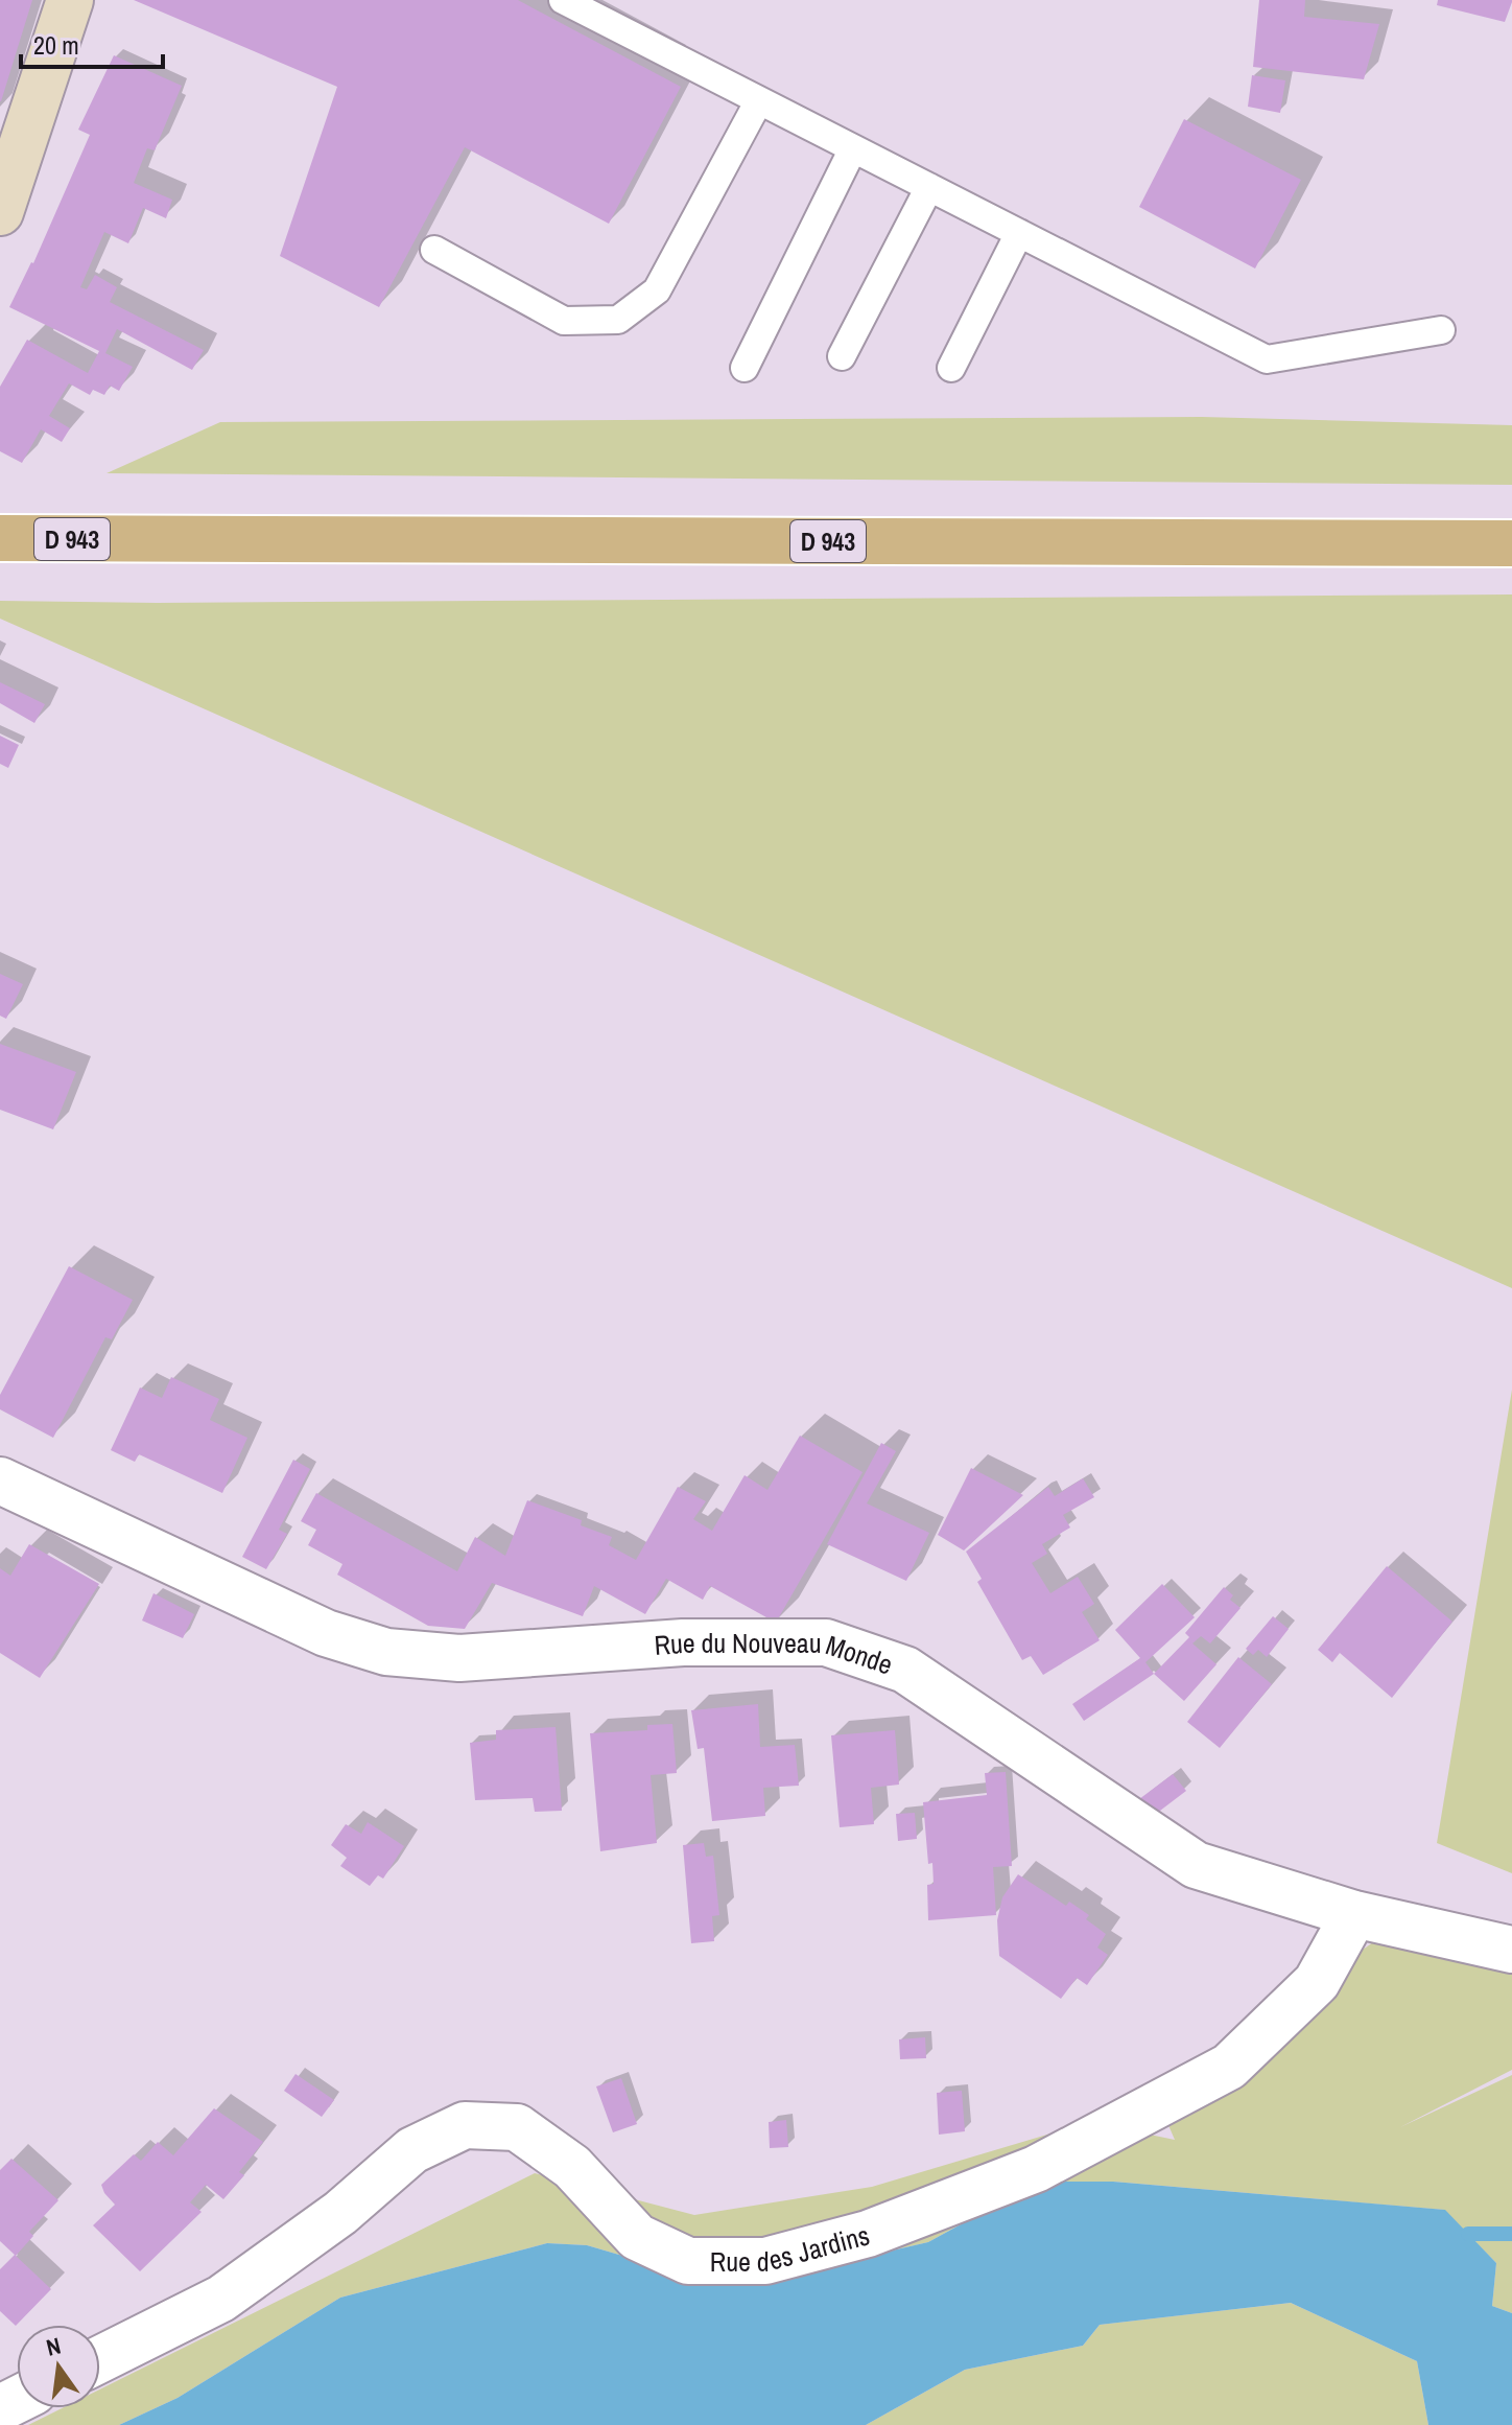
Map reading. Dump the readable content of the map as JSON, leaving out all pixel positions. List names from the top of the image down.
{
  "streets": {
    "main road": ["D 943"],
    "street": ["Rue du Nouveau Monde", "Rue des Jardins"]
  },
  "crossings": [
    ["Rue du Nouveau Monde", "Rue des Jardins"]
  ],
  "scale_bar": "20 m",
  "north": "top"
}
